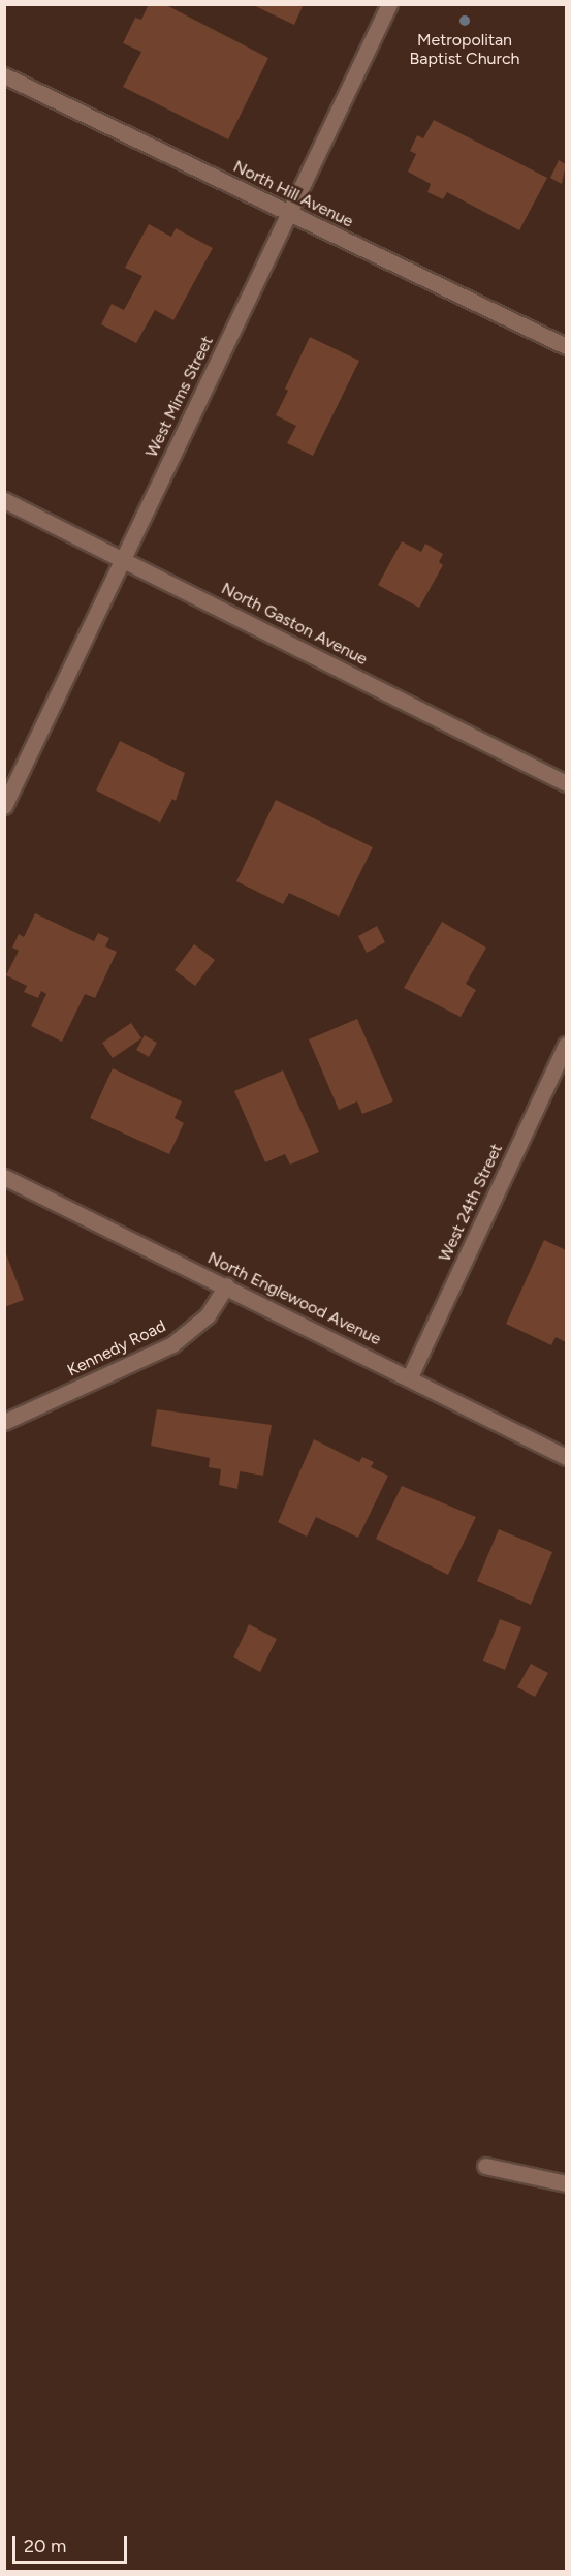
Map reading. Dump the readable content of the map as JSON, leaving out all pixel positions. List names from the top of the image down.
{
  "streets": {
    "street": [
      "North Hill Avenue",
      "West Mims Street",
      "North Gaston Avenue",
      "West 24th Street",
      "North Englewood Avenue",
      "Kennedy Road"
    ]
  },
  "crossings": [
    ["North Hill Avenue", "West Mims Street"],
    ["West Mims Street", "North Gaston Avenue"],
    ["West 24th Street", "North Englewood Avenue"],
    ["North Englewood Avenue", "Kennedy Road"]
  ],
  "places": ["Metropolitan Baptist Church"],
  "scale_bar": "20 m"
}
